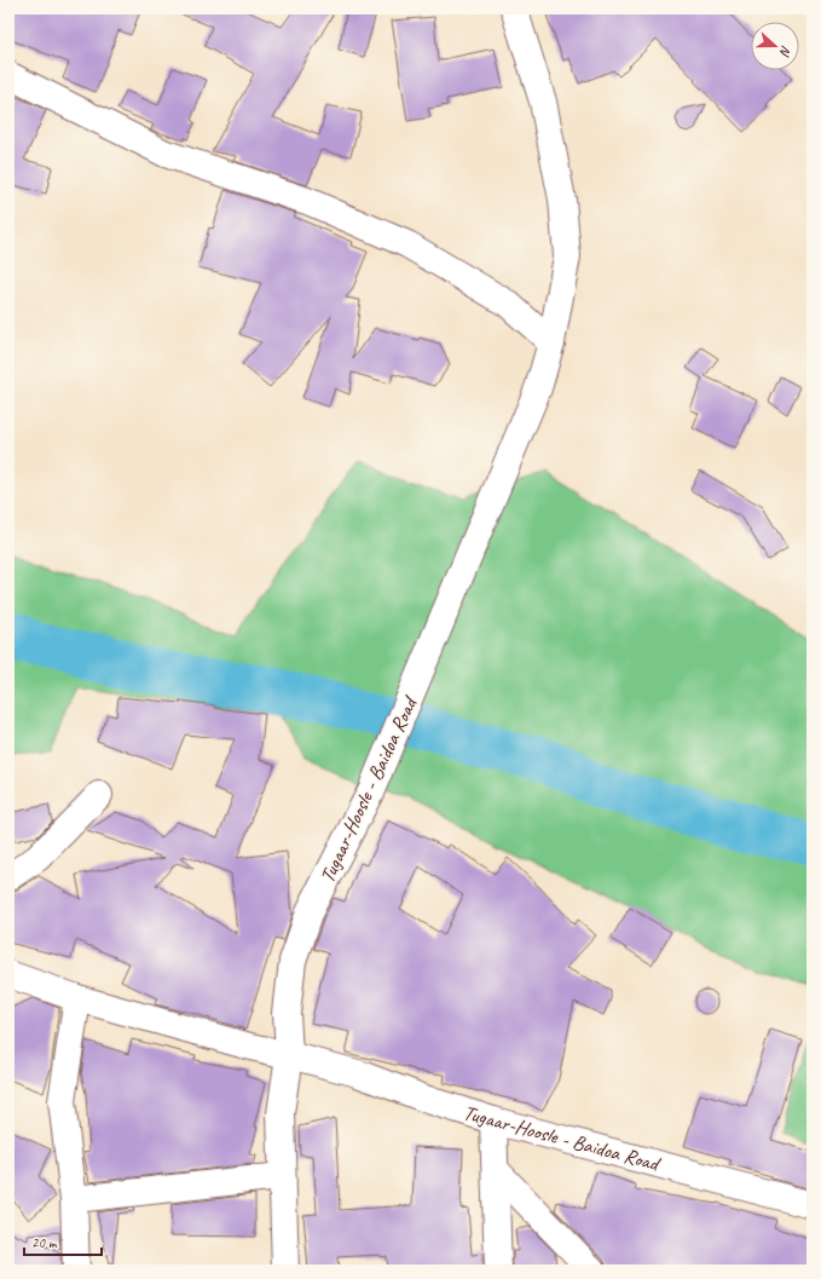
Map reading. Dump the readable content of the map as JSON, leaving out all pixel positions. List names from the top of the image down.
{
  "streets": {
    "street": ["Tugaar-Hoosle - Baidoa Road"]
  },
  "scale_bar": "20 m",
  "north": "right"
}
